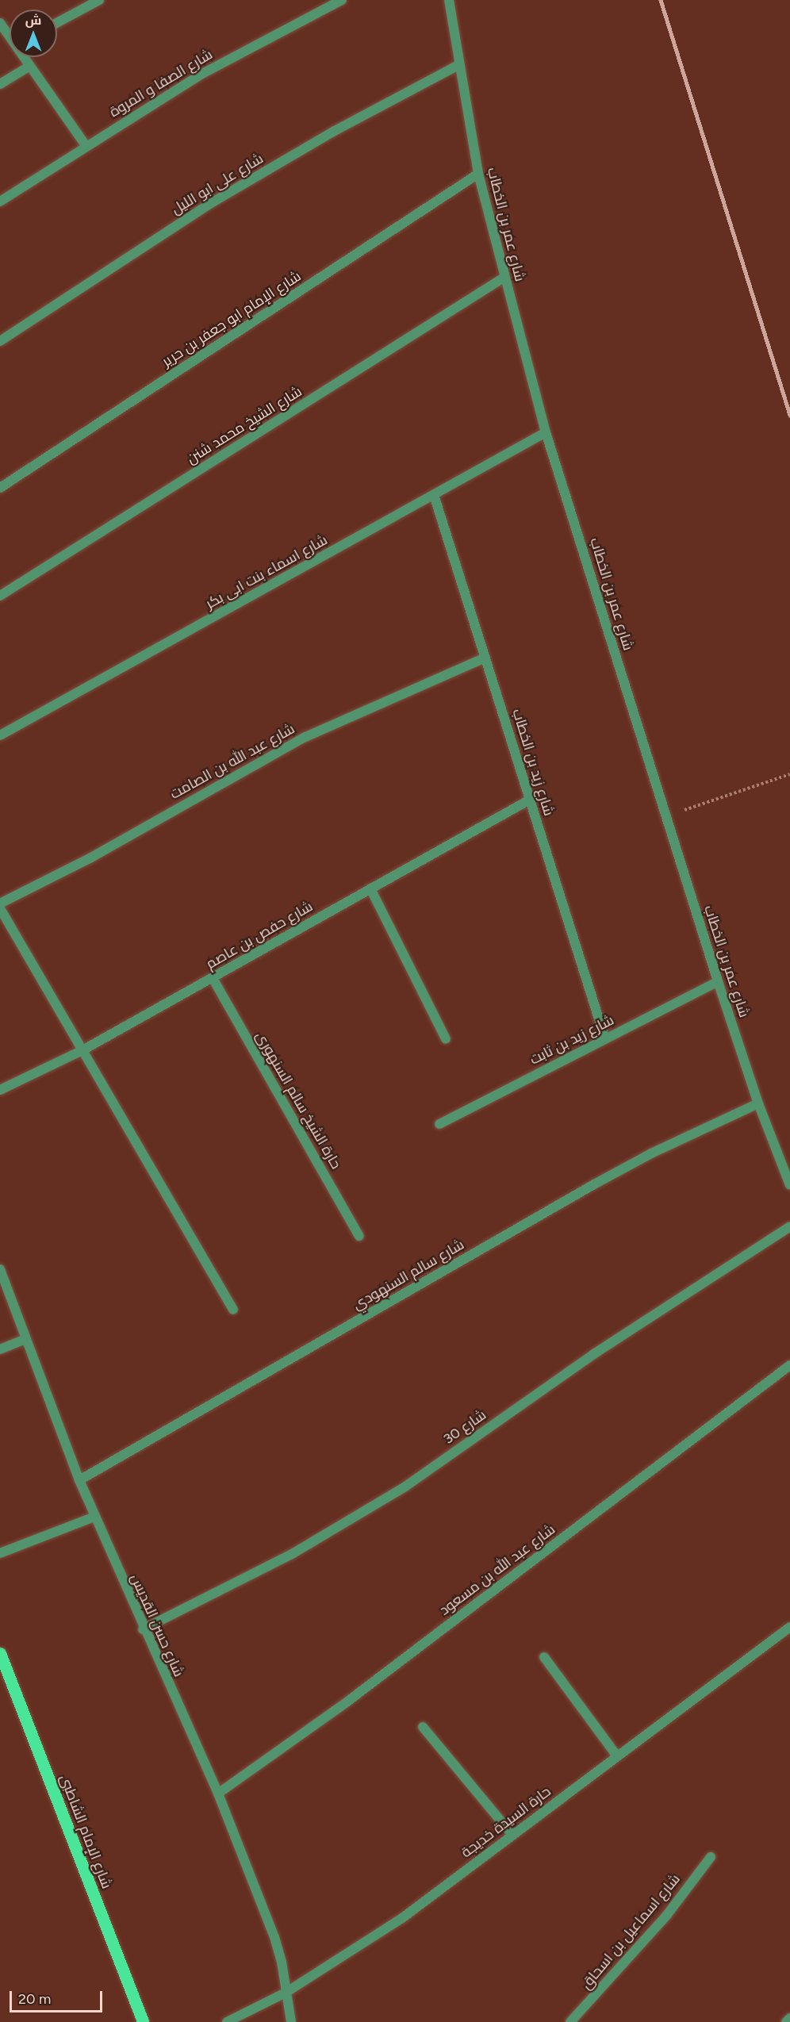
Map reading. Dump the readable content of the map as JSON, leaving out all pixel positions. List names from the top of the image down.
{
  "streets": {
    "main road": ["شارع الإمام الشاطبى"],
    "street": [
      "شارع الصفا و المروة",
      "شارع على ابو الليل",
      "شارع عمر بن الخطاب",
      "شارع الإمام ابو جعفر بن حرير",
      "شارع الشيخ محمد شنن",
      "شارع اسماء بنت ابى بكر",
      "شارع عبد الله بن الصامت",
      "شارع زيد بن الخطاب",
      "شارع حفص بن عاصم",
      "شارع زيد بن ثابت",
      "حارة الشيخ سالم السنهورى",
      "شارع سالم السنهودي",
      "شارع 30",
      "شارع عبد الله بن مسعود",
      "شارع حسن القديس",
      "حارة السيدة خديجة",
      "شارع اسماعيل بن اسحاق"
    ]
  },
  "crossings": [
    ["شارع على ابو الليل", "شارع عمر بن الخطاب"],
    ["شارع عمر بن الخطاب", "شارع الإمام ابو جعفر بن حرير"],
    ["شارع عمر بن الخطاب", "شارع الشيخ محمد شنن"],
    ["شارع عمر بن الخطاب", "شارع اسماء بنت ابى بكر"],
    ["شارع عمر بن الخطاب", "شارع زيد بن ثابت"],
    ["شارع عمر بن الخطاب", "شارع سالم السنهودي"],
    ["شارع اسماء بنت ابى بكر", "شارع زيد بن الخطاب"],
    ["شارع عبد الله بن الصامت", "شارع زيد بن الخطاب"],
    ["شارع زيد بن الخطاب", "شارع حفص بن عاصم"],
    ["شارع زيد بن الخطاب", "شارع زيد بن ثابت"],
    ["شارع حفص بن عاصم", "حارة الشيخ سالم السنهورى"],
    ["شارع سالم السنهودي", "شارع حسن القديس"],
    ["شارع 30", "شارع حسن القديس"],
    ["شارع عبد الله بن مسعود", "شارع حسن القديس"],
    ["شارع حسن القديس", "حارة السيدة خديجة"]
  ],
  "scale_bar": "20 m",
  "north": "top"
}
